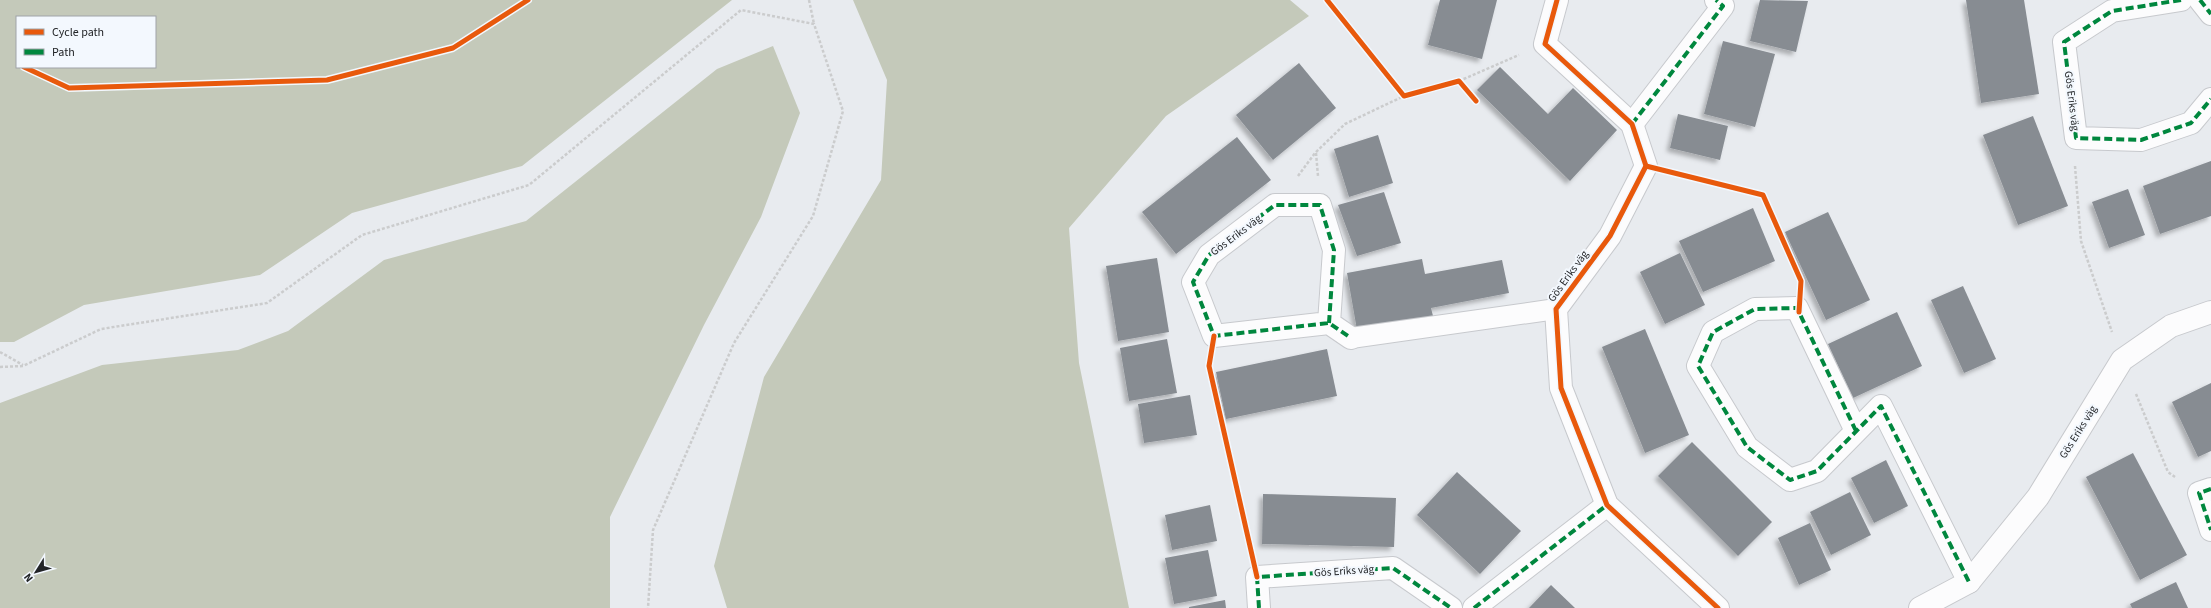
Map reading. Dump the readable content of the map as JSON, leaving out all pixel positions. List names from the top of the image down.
{
  "streets": {
    "street": ["Gös Eriks väg"]
  },
  "legend": ["Cycle path", "Path"],
  "north": "bottom left"
}
